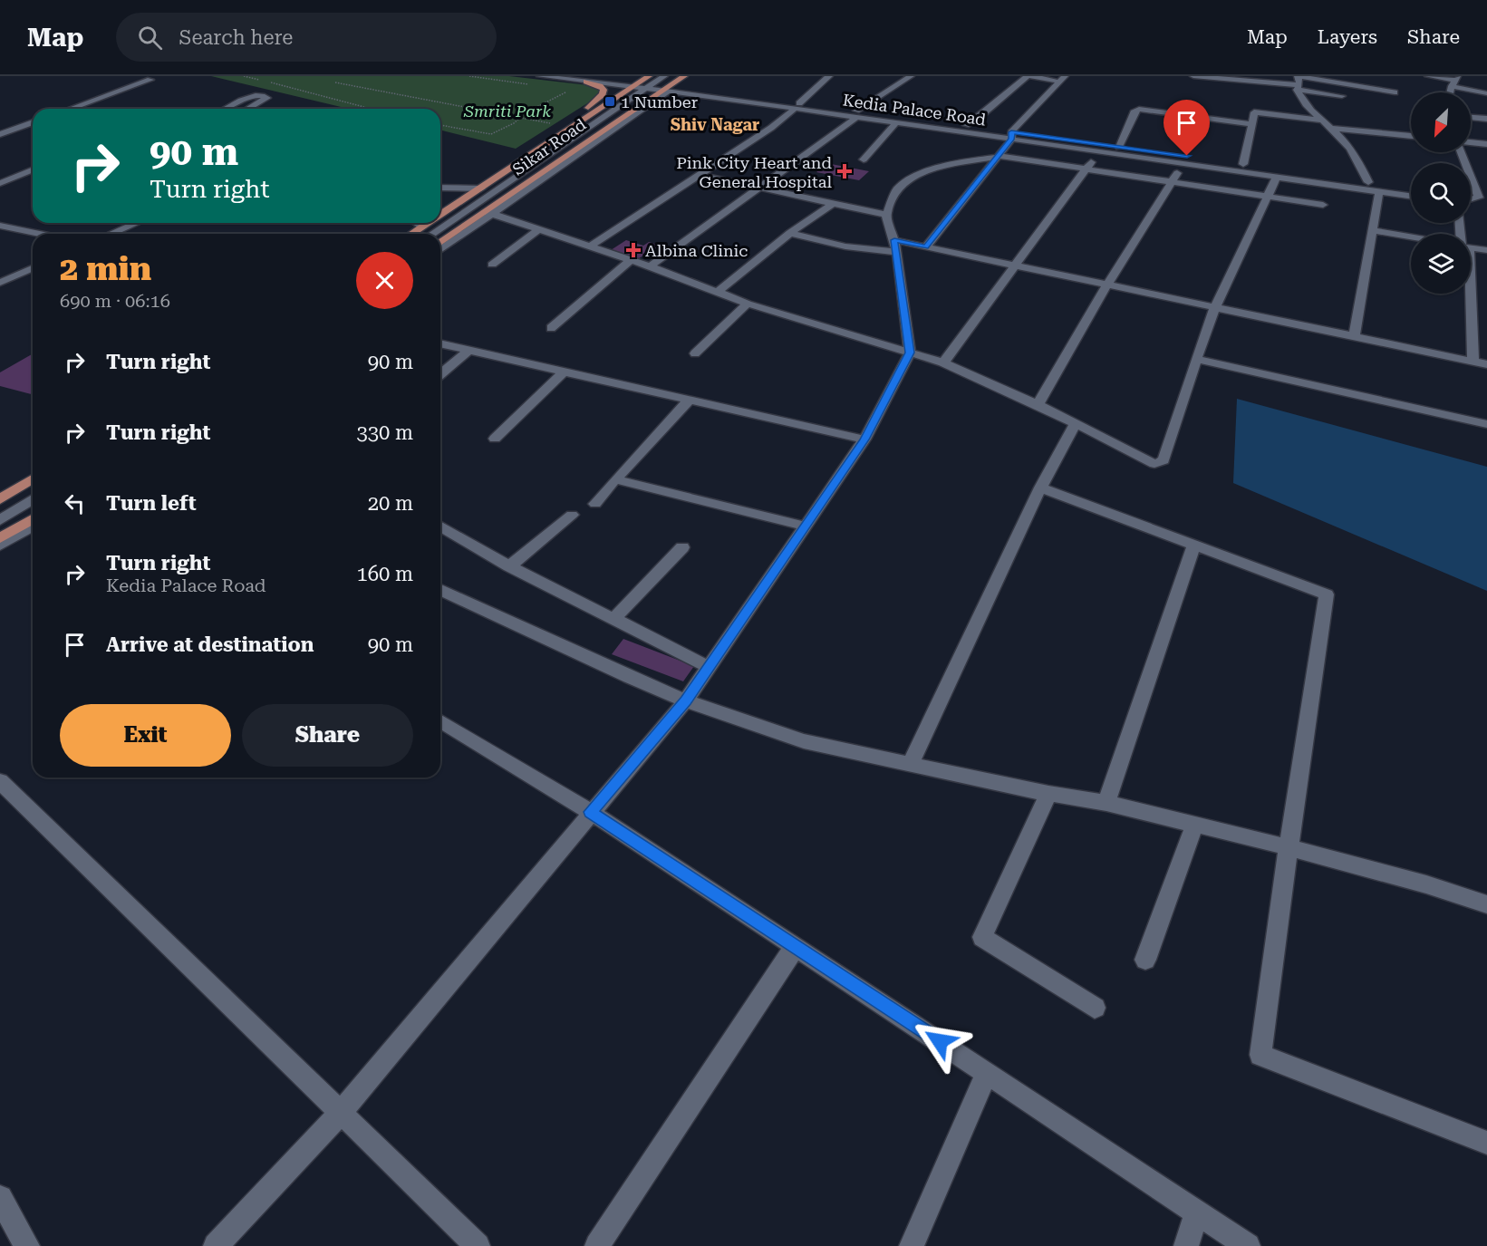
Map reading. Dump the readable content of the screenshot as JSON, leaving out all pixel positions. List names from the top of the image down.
{
  "streets": {
    "street": ["Kedia Palace Road"]
  },
  "districts": ["Shiv Nagar"],
  "parks": ["Smriti Park"],
  "places": {
    "transit": ["1 Number"],
    "health": ["Pink City Heart and General Hospital", "Albina Clinic"]
  },
  "north": "bottom left",
  "page": {
    "header": "Map",
    "search": "Search here",
    "nav": ["Map", "Layers", "Share"],
    "turn": ["90 m", "Turn right"],
    "heading": ["2 min", "690 m · 06:16"],
    "list": [
      {
        "name": "Turn right",
        "value": "90 m"
      },
      {
        "name": "Turn right",
        "value": "330 m"
      },
      {
        "name": "Turn left",
        "value": "20 m"
      },
      {
        "name": "Turn right",
        "note": "Kedia Palace Road",
        "value": "160 m"
      },
      {
        "name": "Arrive at destination",
        "value": "90 m"
      }
    ],
    "buttons": ["Exit", "Share"]
  }
}
